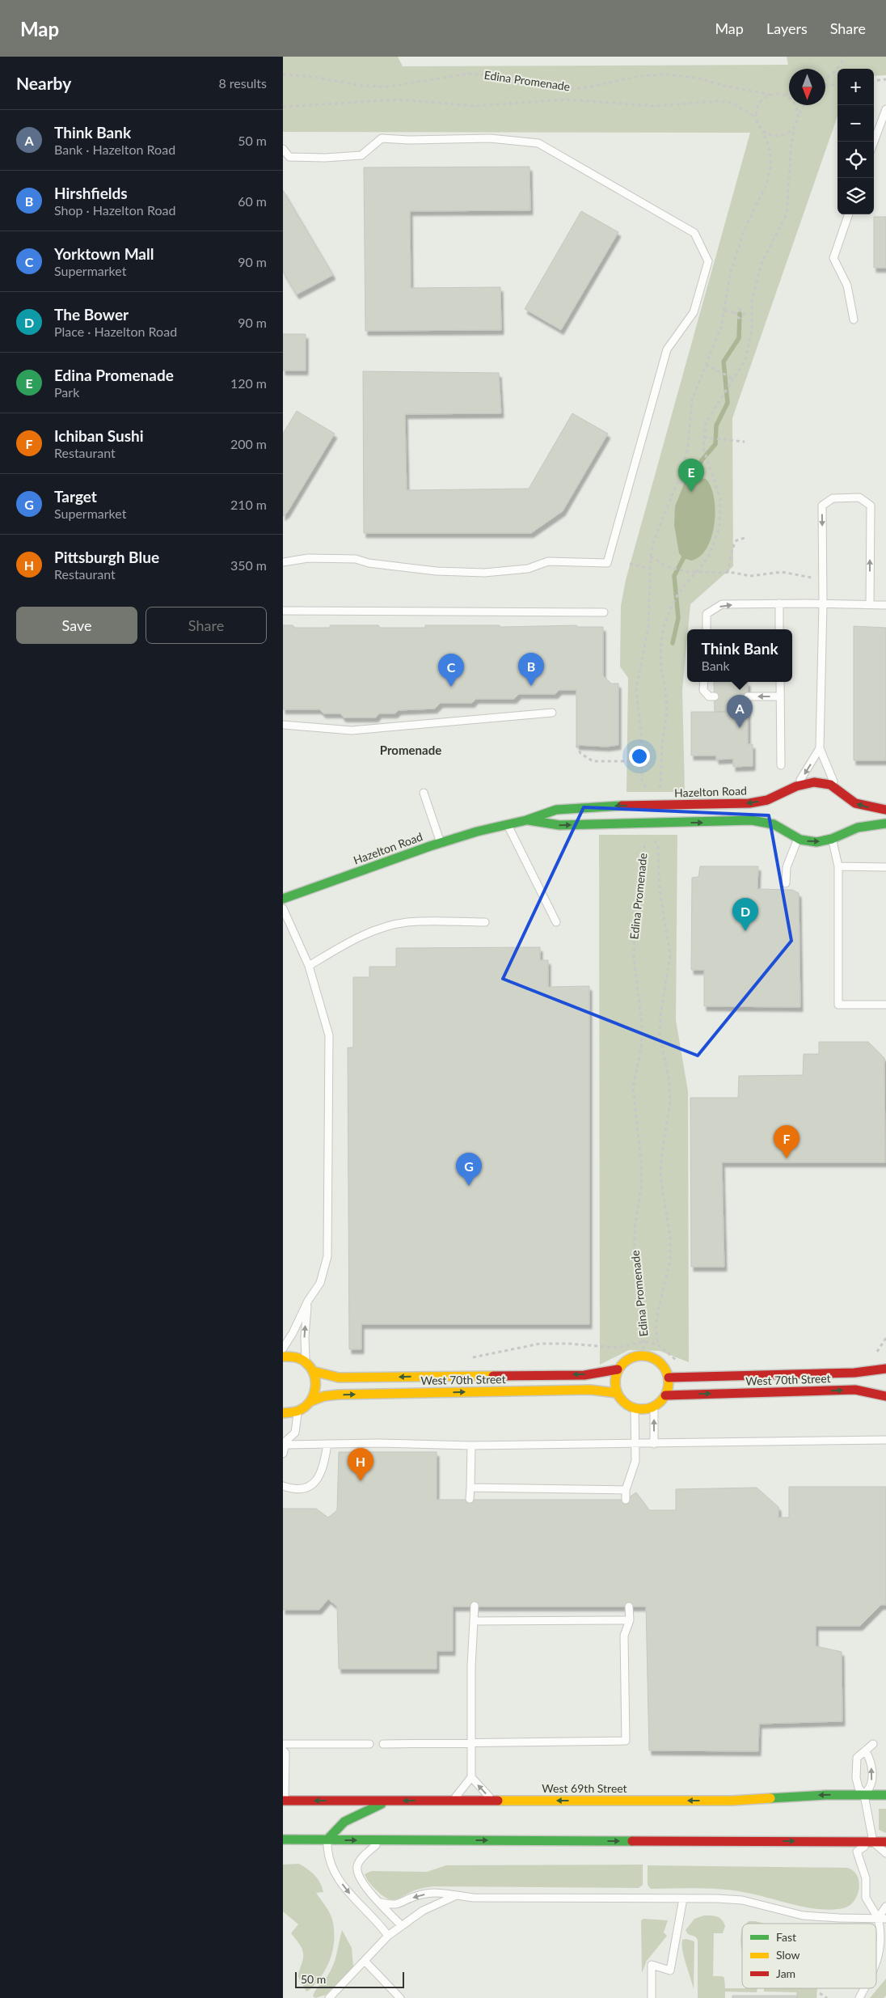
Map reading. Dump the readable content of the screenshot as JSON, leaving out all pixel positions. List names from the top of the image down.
{
  "streets": {
    "street": ["Hazelton Road", "West 70th Street", "West 69th Street"],
    "path": ["Edina Promenade"]
  },
  "crossings": [
    ["Edina Promenade", "West 70th Street"]
  ],
  "districts": ["Promenade"],
  "legend": ["Fast", "Slow", "Jam"],
  "scale_bar": "50 m",
  "north": "bottom",
  "page": {
    "header": "Map",
    "nav": ["Map", "Layers", "Share"],
    "heading": ["Nearby", "8 results"],
    "map_buttons": ["+", "−"],
    "list": [
      {
        "mark": "A",
        "name": "Think Bank",
        "note": "Bank · Hazelton Road",
        "value": "50 m"
      },
      {
        "mark": "B",
        "name": "Hirshfields",
        "note": "Shop · Hazelton Road",
        "value": "60 m"
      },
      {
        "mark": "C",
        "name": "Yorktown Mall",
        "note": "Supermarket",
        "value": "90 m"
      },
      {
        "mark": "D",
        "name": "The Bower",
        "note": "Place · Hazelton Road",
        "value": "90 m"
      },
      {
        "mark": "E",
        "name": "Edina Promenade",
        "note": "Park",
        "value": "120 m"
      },
      {
        "mark": "F",
        "name": "Ichiban Sushi",
        "note": "Restaurant",
        "value": "200 m"
      },
      {
        "mark": "G",
        "name": "Target",
        "note": "Supermarket",
        "value": "210 m"
      },
      {
        "mark": "H",
        "name": "Pittsburgh Blue",
        "note": "Restaurant",
        "value": "350 m"
      }
    ],
    "pins": [
      "E",
      "B",
      "C",
      "A",
      "D",
      "F",
      "G",
      "H"
    ],
    "buttons": ["Save", "Share"],
    "popup": ["Think Bank", "Bank"],
    "scale": "50 m"
  }
}
